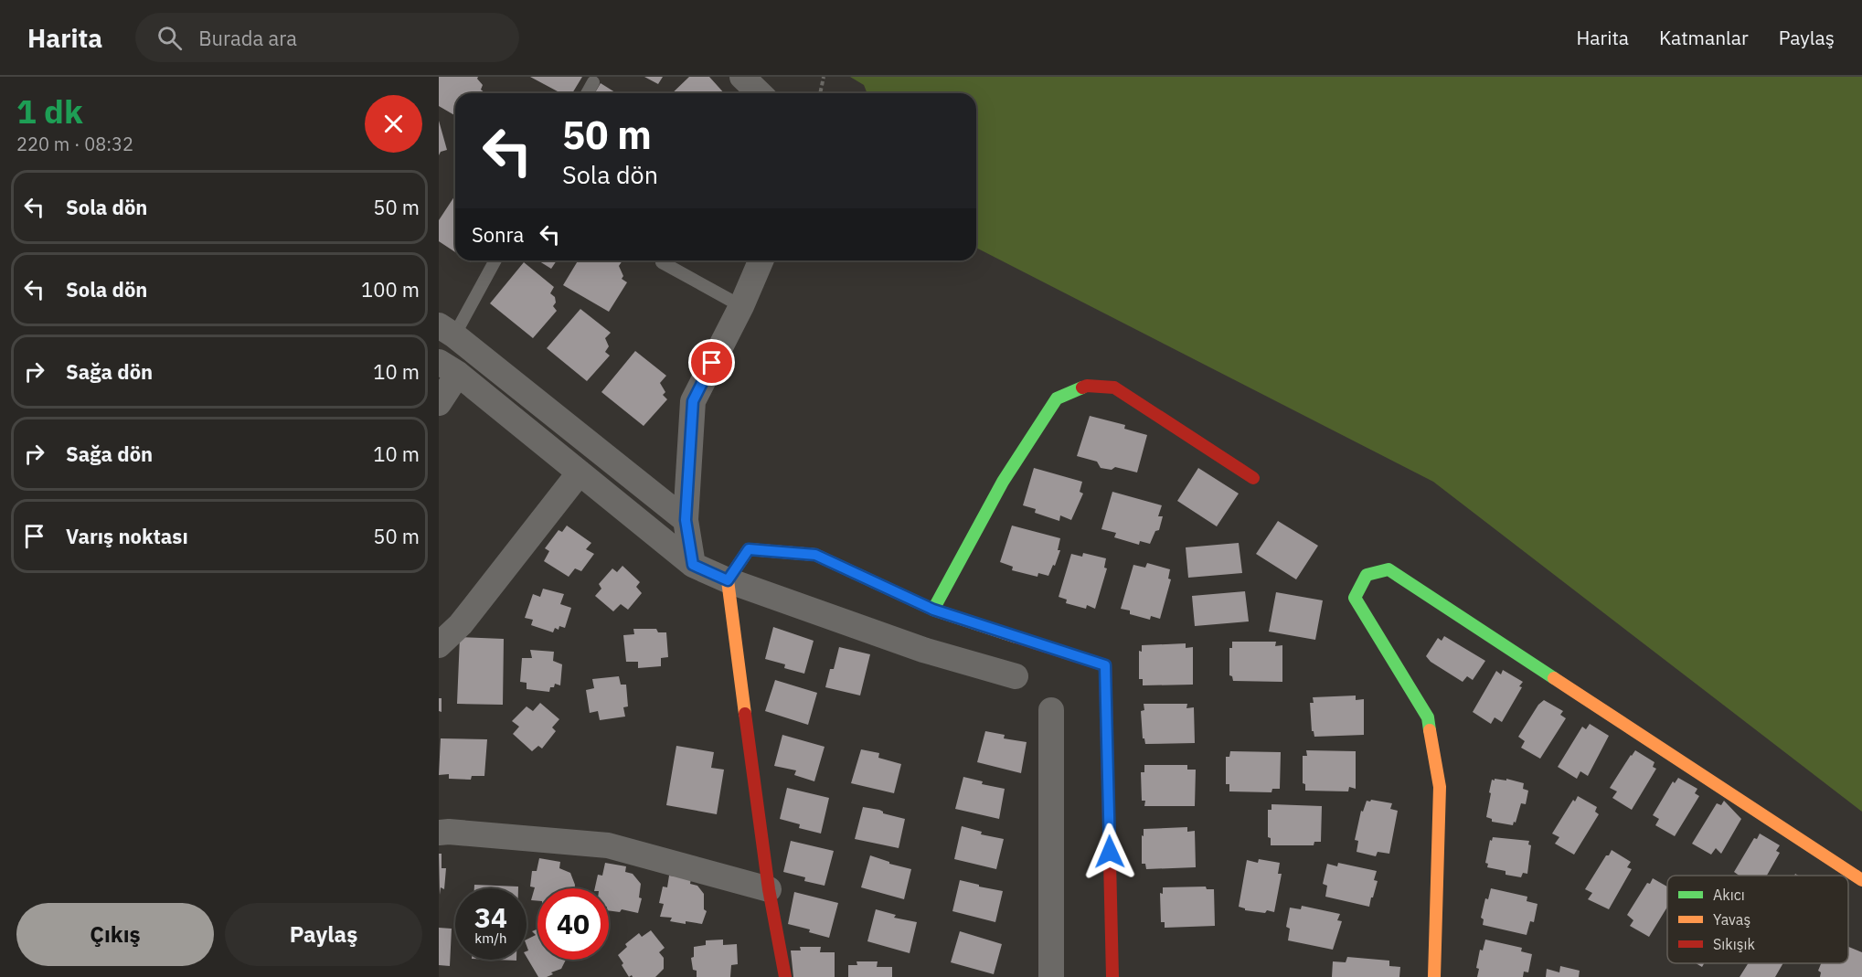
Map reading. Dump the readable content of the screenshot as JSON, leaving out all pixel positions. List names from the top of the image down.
{
  "legend": ["Akıcı", "Yavaş", "Sıkışık"],
  "page": {
    "header": "Harita",
    "search": "Burada ara",
    "nav": ["Harita", "Katmanlar", "Paylaş"],
    "heading": ["1 dk", "220 m · 08:32"],
    "turn": ["50 m", "Sola dön"],
    "list": [
      {
        "name": "Sola dön",
        "value": "50 m"
      },
      {
        "name": "Sola dön",
        "value": "100 m"
      },
      {
        "name": "Sağa dön",
        "value": "10 m"
      },
      {
        "name": "Sağa dön",
        "value": "10 m"
      },
      {
        "name": "Varış noktası",
        "value": "50 m"
      }
    ],
    "then": "Sonra",
    "speed": "34 km/h",
    "limit": "40",
    "buttons": ["Çıkış", "Paylaş"]
  }
}
